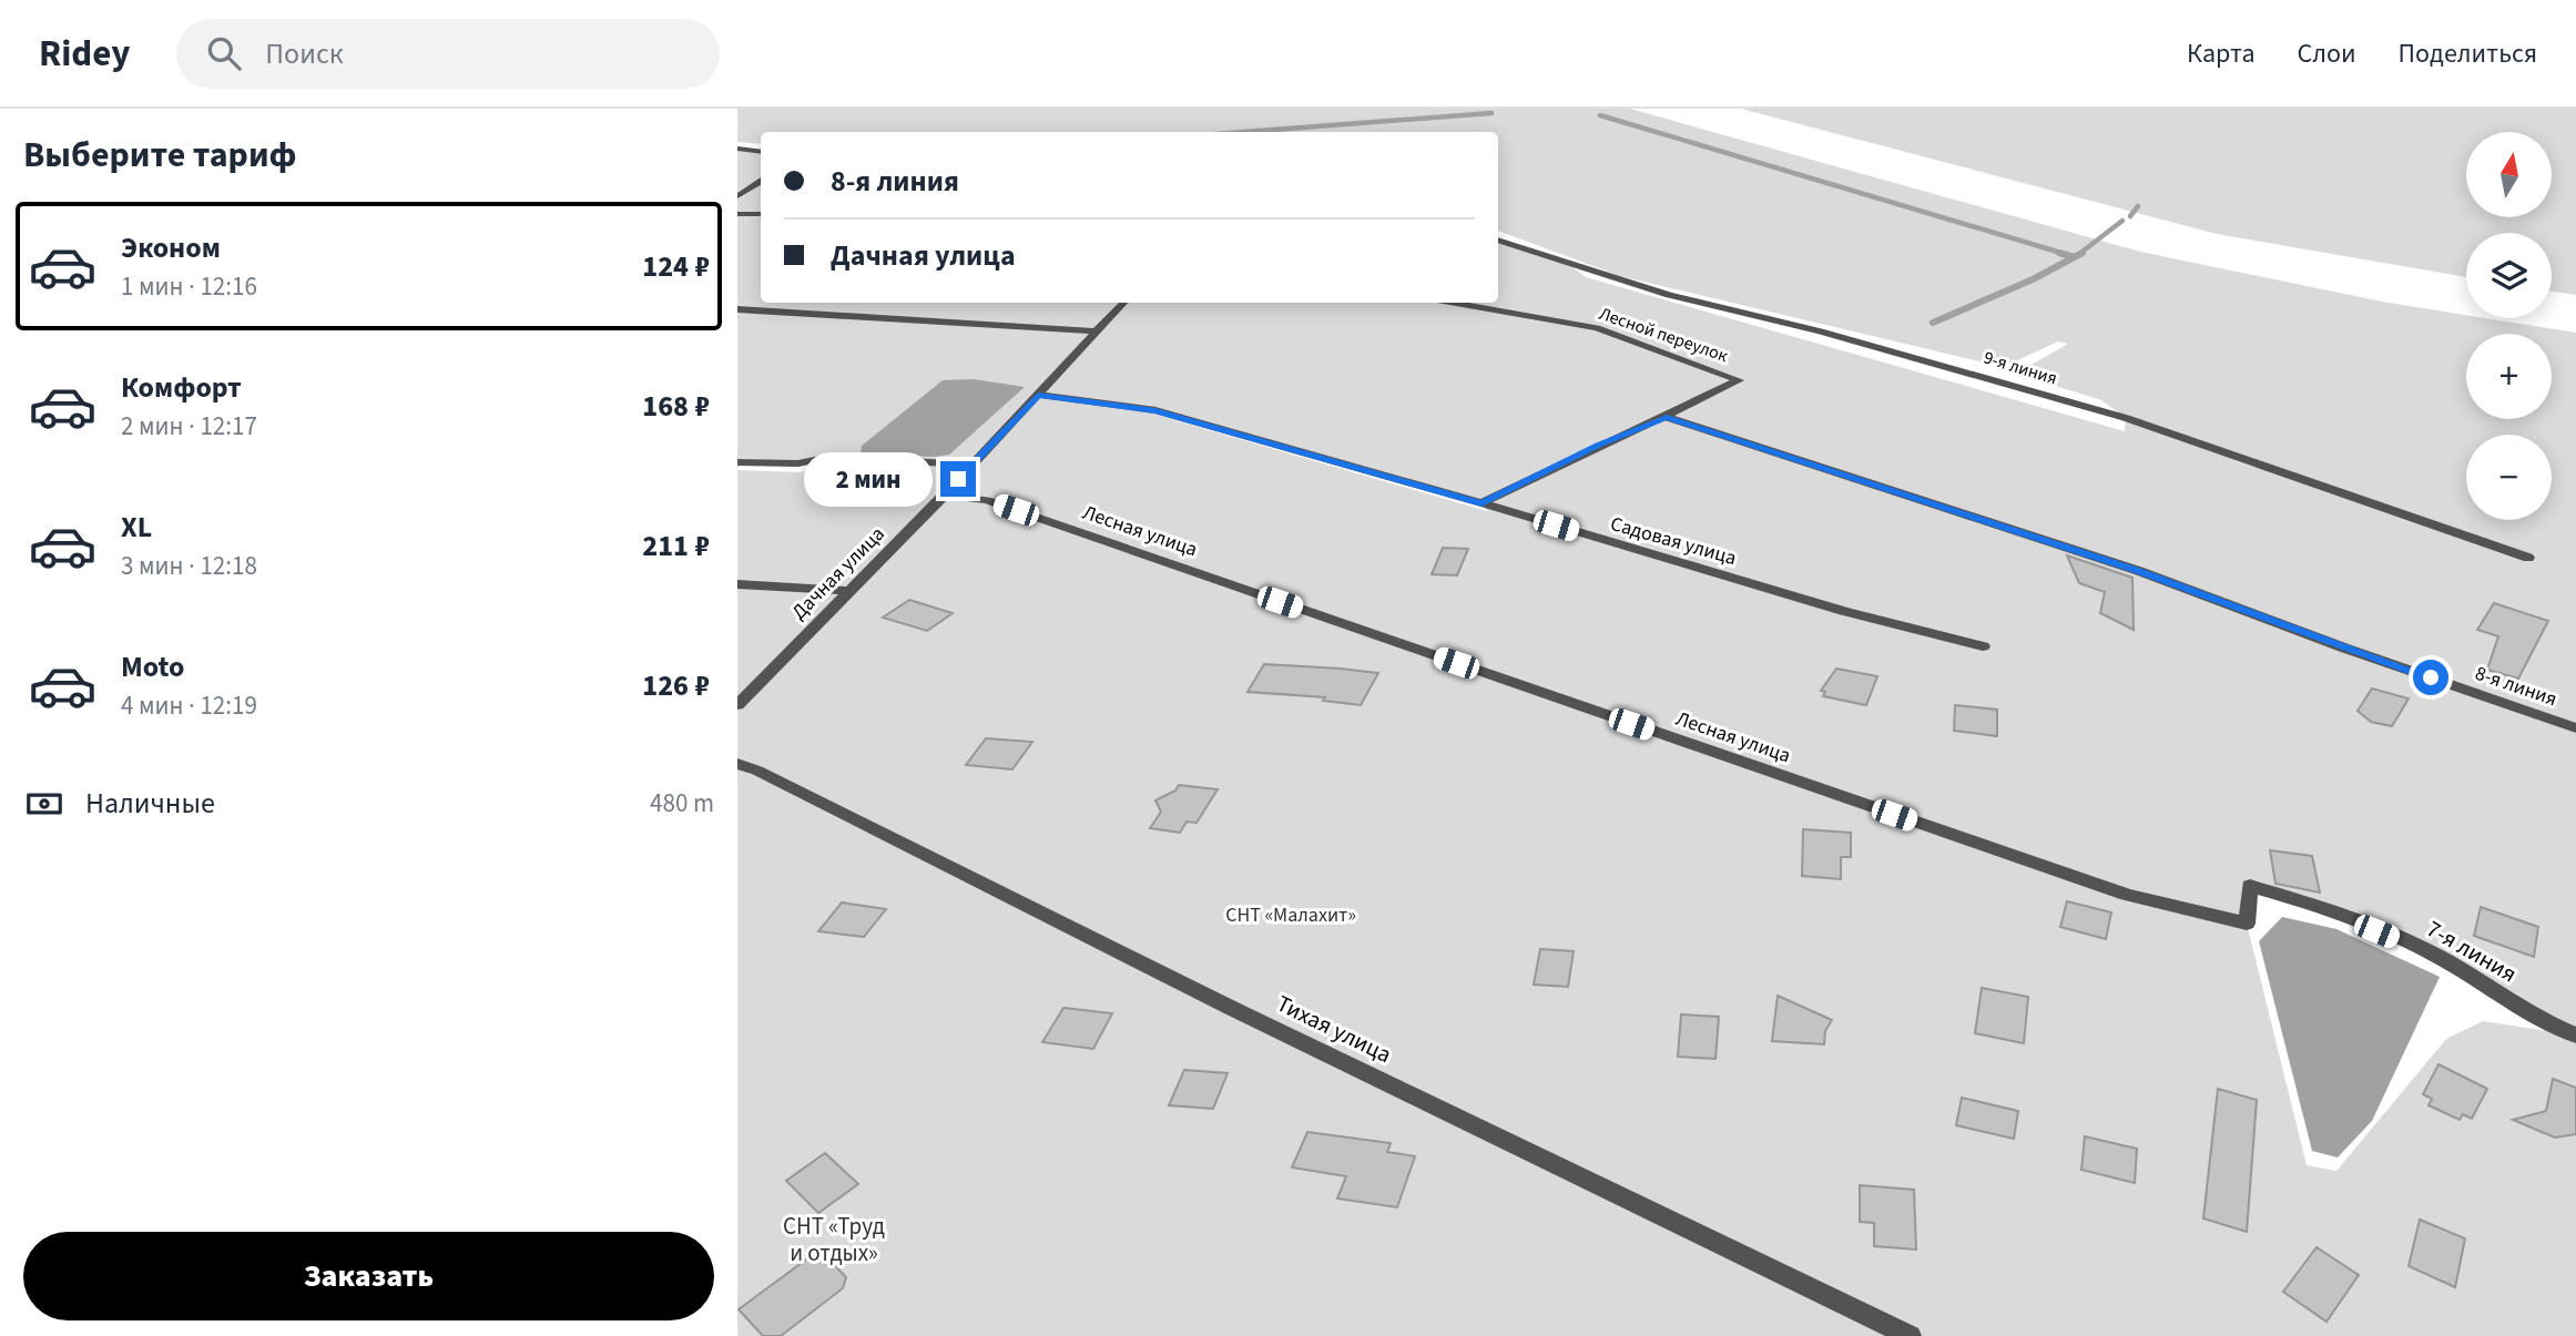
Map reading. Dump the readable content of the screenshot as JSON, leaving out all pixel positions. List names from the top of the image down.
{
  "streets": {
    "street": [
      "Лесной переулок",
      "9-я линия",
      "Лесная улица",
      "Садовая улица",
      "Дачная улица",
      "8-я линия",
      "7-я линия",
      "Тихая улица"
    ]
  },
  "crossings": [
    ["Лесной переулок", "8-я линия"],
    ["Лесная улица", "Дачная улица"],
    ["Лесная улица", "7-я линия"],
    ["Садовая улица", "Дачная улица"]
  ],
  "parks": ["СНТ «Малахит»", "СНТ «Труд и отдых»"],
  "north": "top",
  "page": {
    "header": "Ridey",
    "search": "Поиск",
    "nav": ["Карта", "Слои", "Поделиться"],
    "heading": "Выберите тариф",
    "map_buttons": ["+", "−"],
    "banner": ["8-я линия", "Дачная улица"],
    "list": [
      {
        "name": "Эконом",
        "note": "1 мин · 12:16",
        "value": "124 ₽"
      },
      {
        "name": "Комфорт",
        "note": "2 мин · 12:17",
        "value": "168 ₽"
      },
      {
        "name": "XL",
        "note": "3 мин · 12:18",
        "value": "211 ₽"
      },
      {
        "name": "Moto",
        "note": "4 мин · 12:19",
        "value": "126 ₽"
      }
    ],
    "bubble": "2 мин",
    "pay": ["Наличные", "480 m"],
    "buttons": "Заказать"
  }
}
